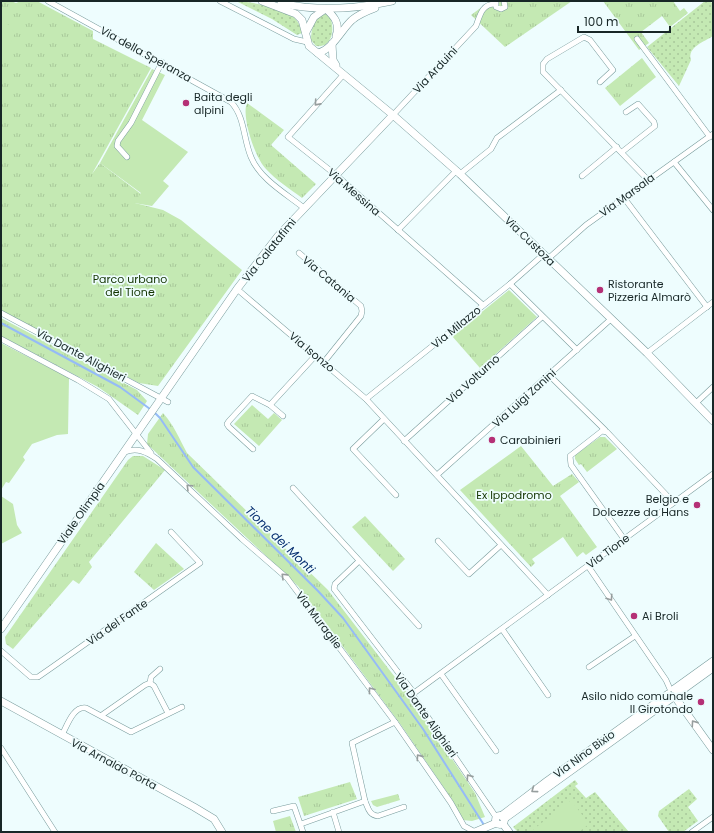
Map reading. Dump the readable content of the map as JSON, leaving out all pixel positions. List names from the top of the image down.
{
  "streets": {
    "main road": [
      "Via Custoza",
      "Via Calatafimi",
      "Viale Olimpia",
      "Via Nino Bixio",
      "Via Arnaldo Porta"
    ],
    "street": [
      "Via della Speranza",
      "Via Arduini",
      "Via Messina",
      "Via Marsala",
      "Via Catania",
      "Via Milazzo",
      "Via Isonzo",
      "Via Dante Alighieri",
      "Via Volturno",
      "Via Luigi Zanini",
      "Via Tione",
      "Via Muraglie",
      "Via del Fante"
    ]
  },
  "crossings": [
    ["Via della Speranza", "Via Calatafimi"],
    ["Via Arduini", "Via Custoza"],
    ["Via Arduini", "Via Calatafimi"],
    ["Via Messina", "Via Custoza"],
    ["Via Messina", "Via Calatafimi"],
    ["Via Messina", "Via Milazzo"],
    ["Via Marsala", "Via Custoza"],
    ["Via Marsala", "Via Milazzo"],
    ["Via Custoza", "Via Calatafimi"],
    ["Via Custoza", "Via Milazzo"],
    ["Via Custoza", "Via Luigi Zanini"],
    ["Via Calatafimi", "Via Isonzo"],
    ["Via Calatafimi", "Via Dante Alighieri"],
    ["Via Calatafimi", "Viale Olimpia"],
    ["Via Catania", "Via Isonzo"],
    ["Via Milazzo", "Via Isonzo"],
    ["Via Isonzo", "Via Volturno"],
    ["Via Isonzo", "Via Luigi Zanini"],
    ["Via Isonzo", "Via Tione"],
    ["Via Dante Alighieri", "Viale Olimpia"],
    ["Via Dante Alighieri", "Via Tione"],
    ["Via Dante Alighieri", "Via Nino Bixio"],
    ["Viale Olimpia", "Via Muraglie"],
    ["Via Muraglie", "Via Nino Bixio"]
  ],
  "one_way": ["Via Muraglie"],
  "water": ["Tione dei Monti"],
  "parks": ["Parco urbano del Tione", "Ex Ippodromo"],
  "places": [
    "Baita degli alpini",
    "Ristorante Pizzeria Almarò",
    "Carabinieri",
    "Belgio e Dolcezze da Hans",
    "Ai Broli",
    "Asilo nido comunale Il Girotondo"
  ],
  "scale_bar": "100 m"
}
